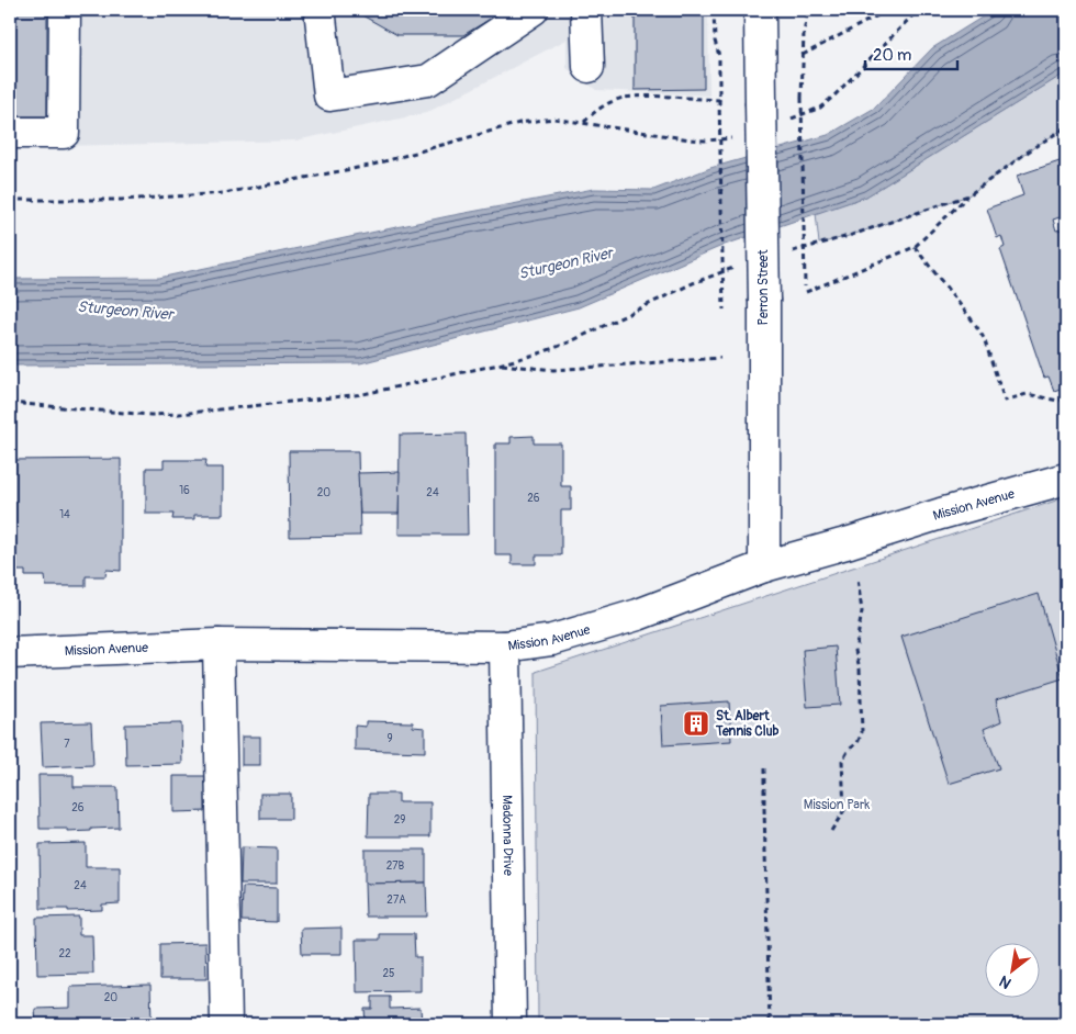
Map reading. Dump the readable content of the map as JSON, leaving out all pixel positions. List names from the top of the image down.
{
  "streets": {
    "street": ["Perron Street", "Mission Avenue", "Madonna Drive"]
  },
  "crossings": [
    ["Perron Street", "Mission Avenue"],
    ["Mission Avenue", "Madonna Drive"]
  ],
  "water": ["Sturgeon River"],
  "parks": ["Mission Park"],
  "places": {
    "building": ["St. Albert Tennis Club"]
  },
  "house_numbers": [
    "16",
    "20",
    "24",
    "26",
    "14",
    "9",
    "7",
    "26",
    "29",
    "27B",
    "24",
    "27A",
    "22",
    "25",
    "20"
  ],
  "scale_bar": "20 m",
  "north": "bottom left"
}
